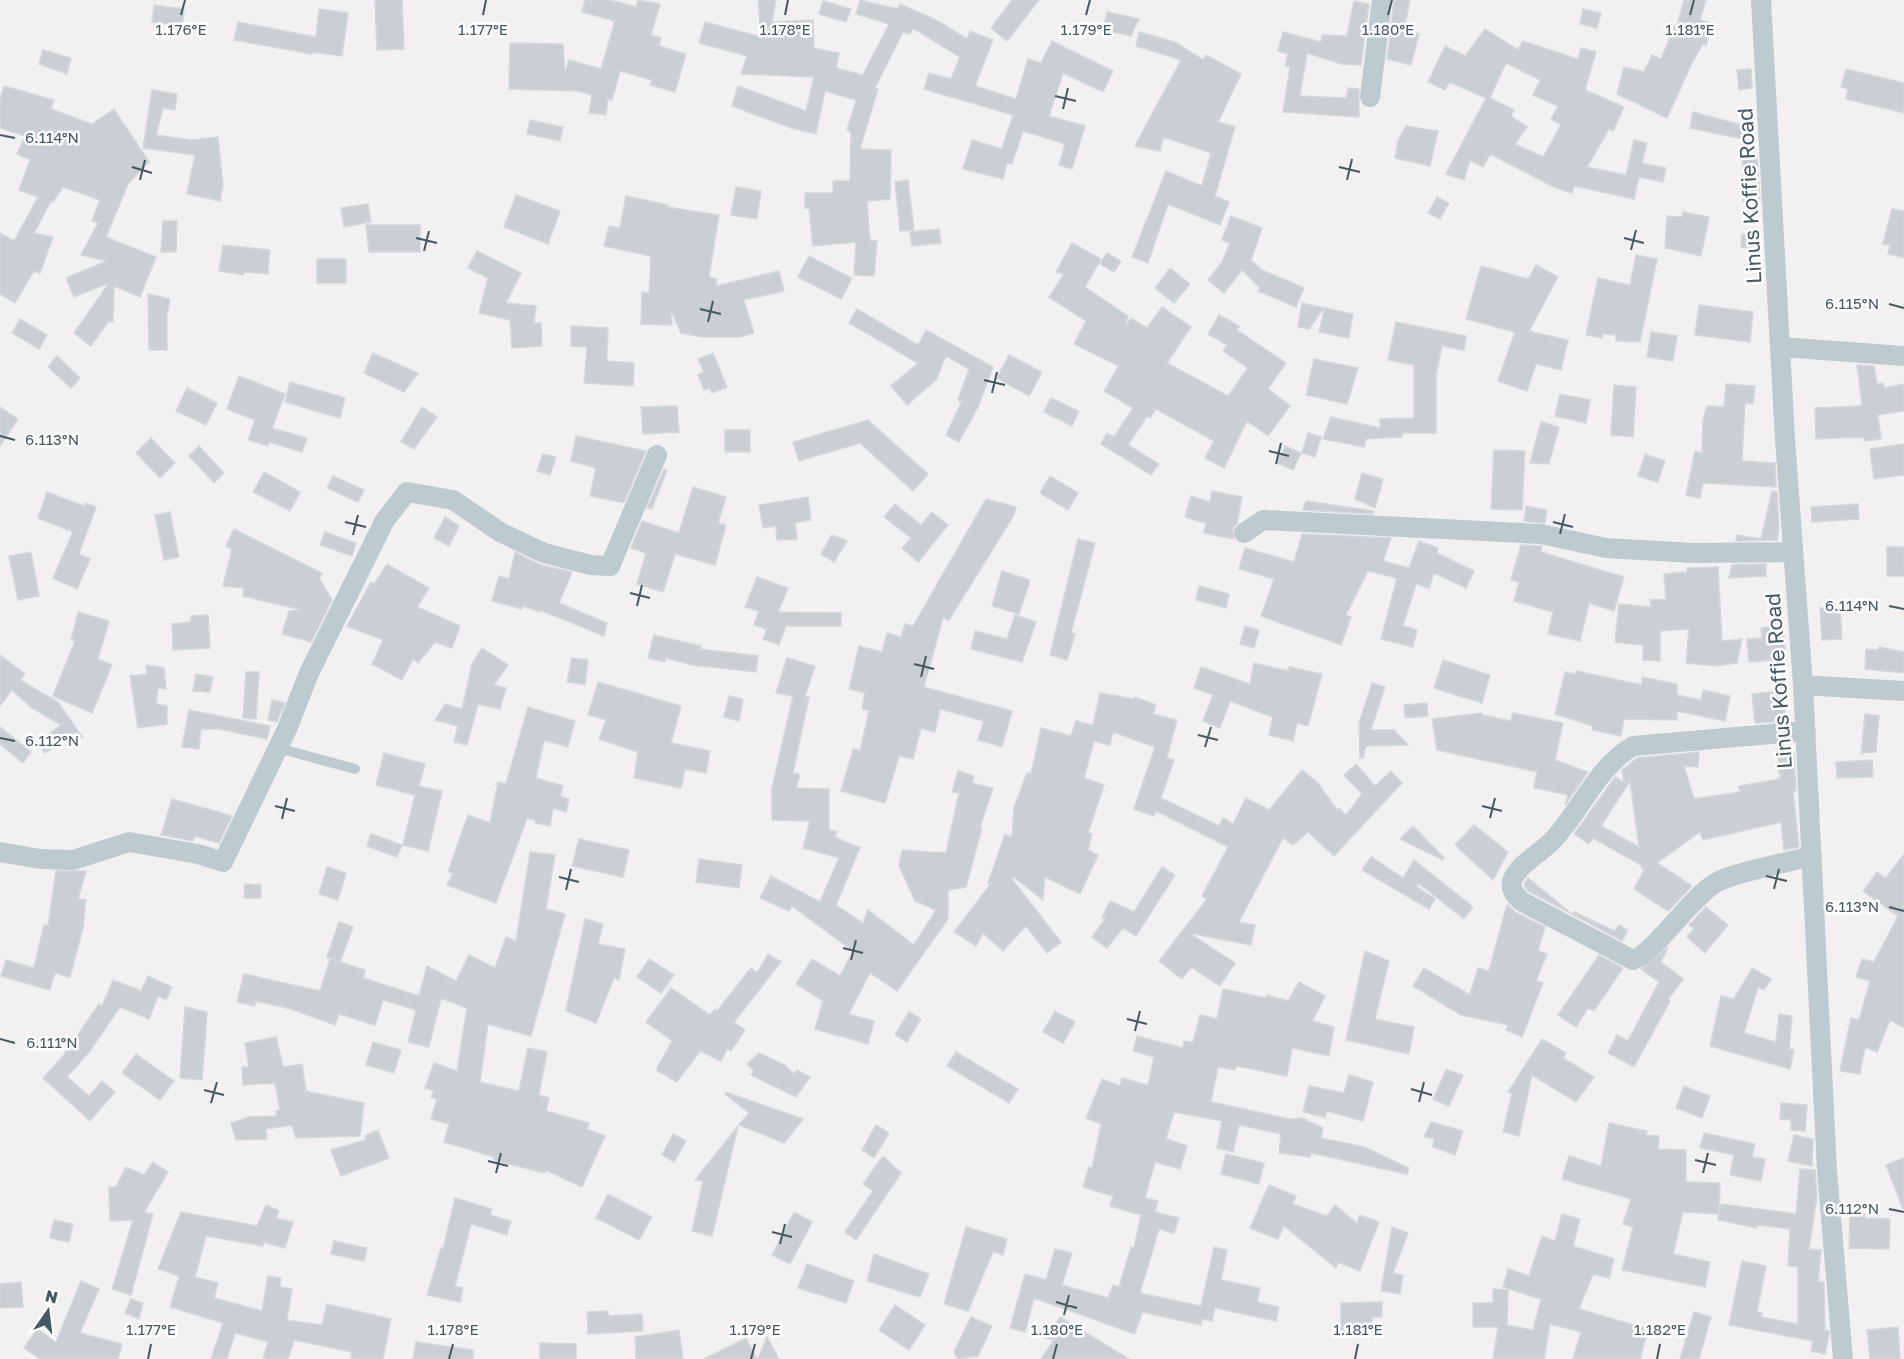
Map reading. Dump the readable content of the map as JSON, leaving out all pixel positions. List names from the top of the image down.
{
  "streets": {
    "street": ["Linus Koffie Road"]
  },
  "north": "top",
  "coordinates": [
    "1.176°E",
    "1.177°E",
    "1.178°E",
    "1.179°E",
    "1.180°E",
    "1.181°E",
    "6.114°N",
    "6.115°N",
    "6.113°N",
    "6.112°N",
    "6.111°N",
    "1.182°E"
  ]
}
